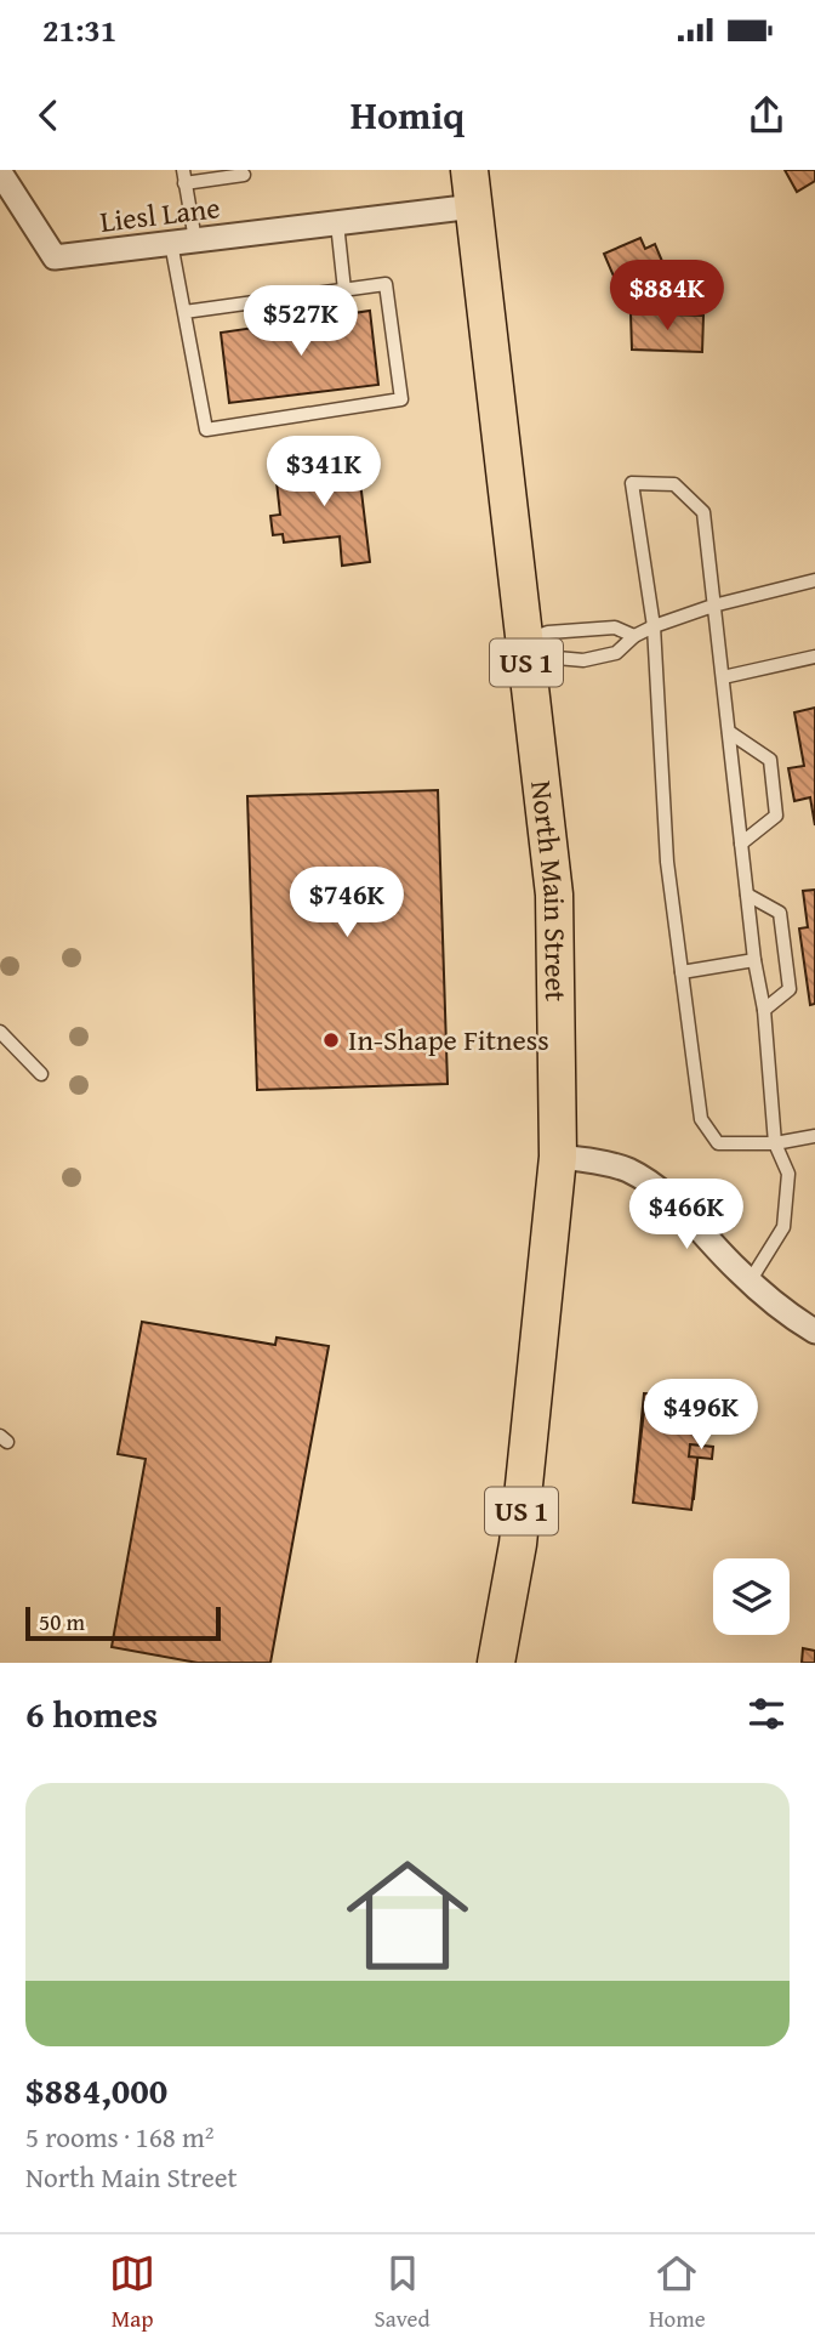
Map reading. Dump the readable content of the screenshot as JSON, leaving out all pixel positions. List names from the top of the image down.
{
  "streets": {
    "main road": ["US 1", "North Main Street"],
    "street": ["Liesl Lane"]
  },
  "crossings": [
    ["Liesl Lane", "North Main Street"]
  ],
  "places": ["In-Shape Fitness"],
  "scale_bar": "50 m",
  "page": {
    "status": "21:31",
    "header": "Homiq",
    "price": [
      "$884K",
      "$527K",
      "$341K",
      "$746K",
      "$466K",
      "$496K"
    ],
    "scale": "50 m",
    "heading": "6 homes",
    "list": [
      {
        "name": "$884,000",
        "note": "5 rooms · 168 m² · North Main Street"
      }
    ],
    "tabs": ["Map", "Saved", "Home"]
  }
}
